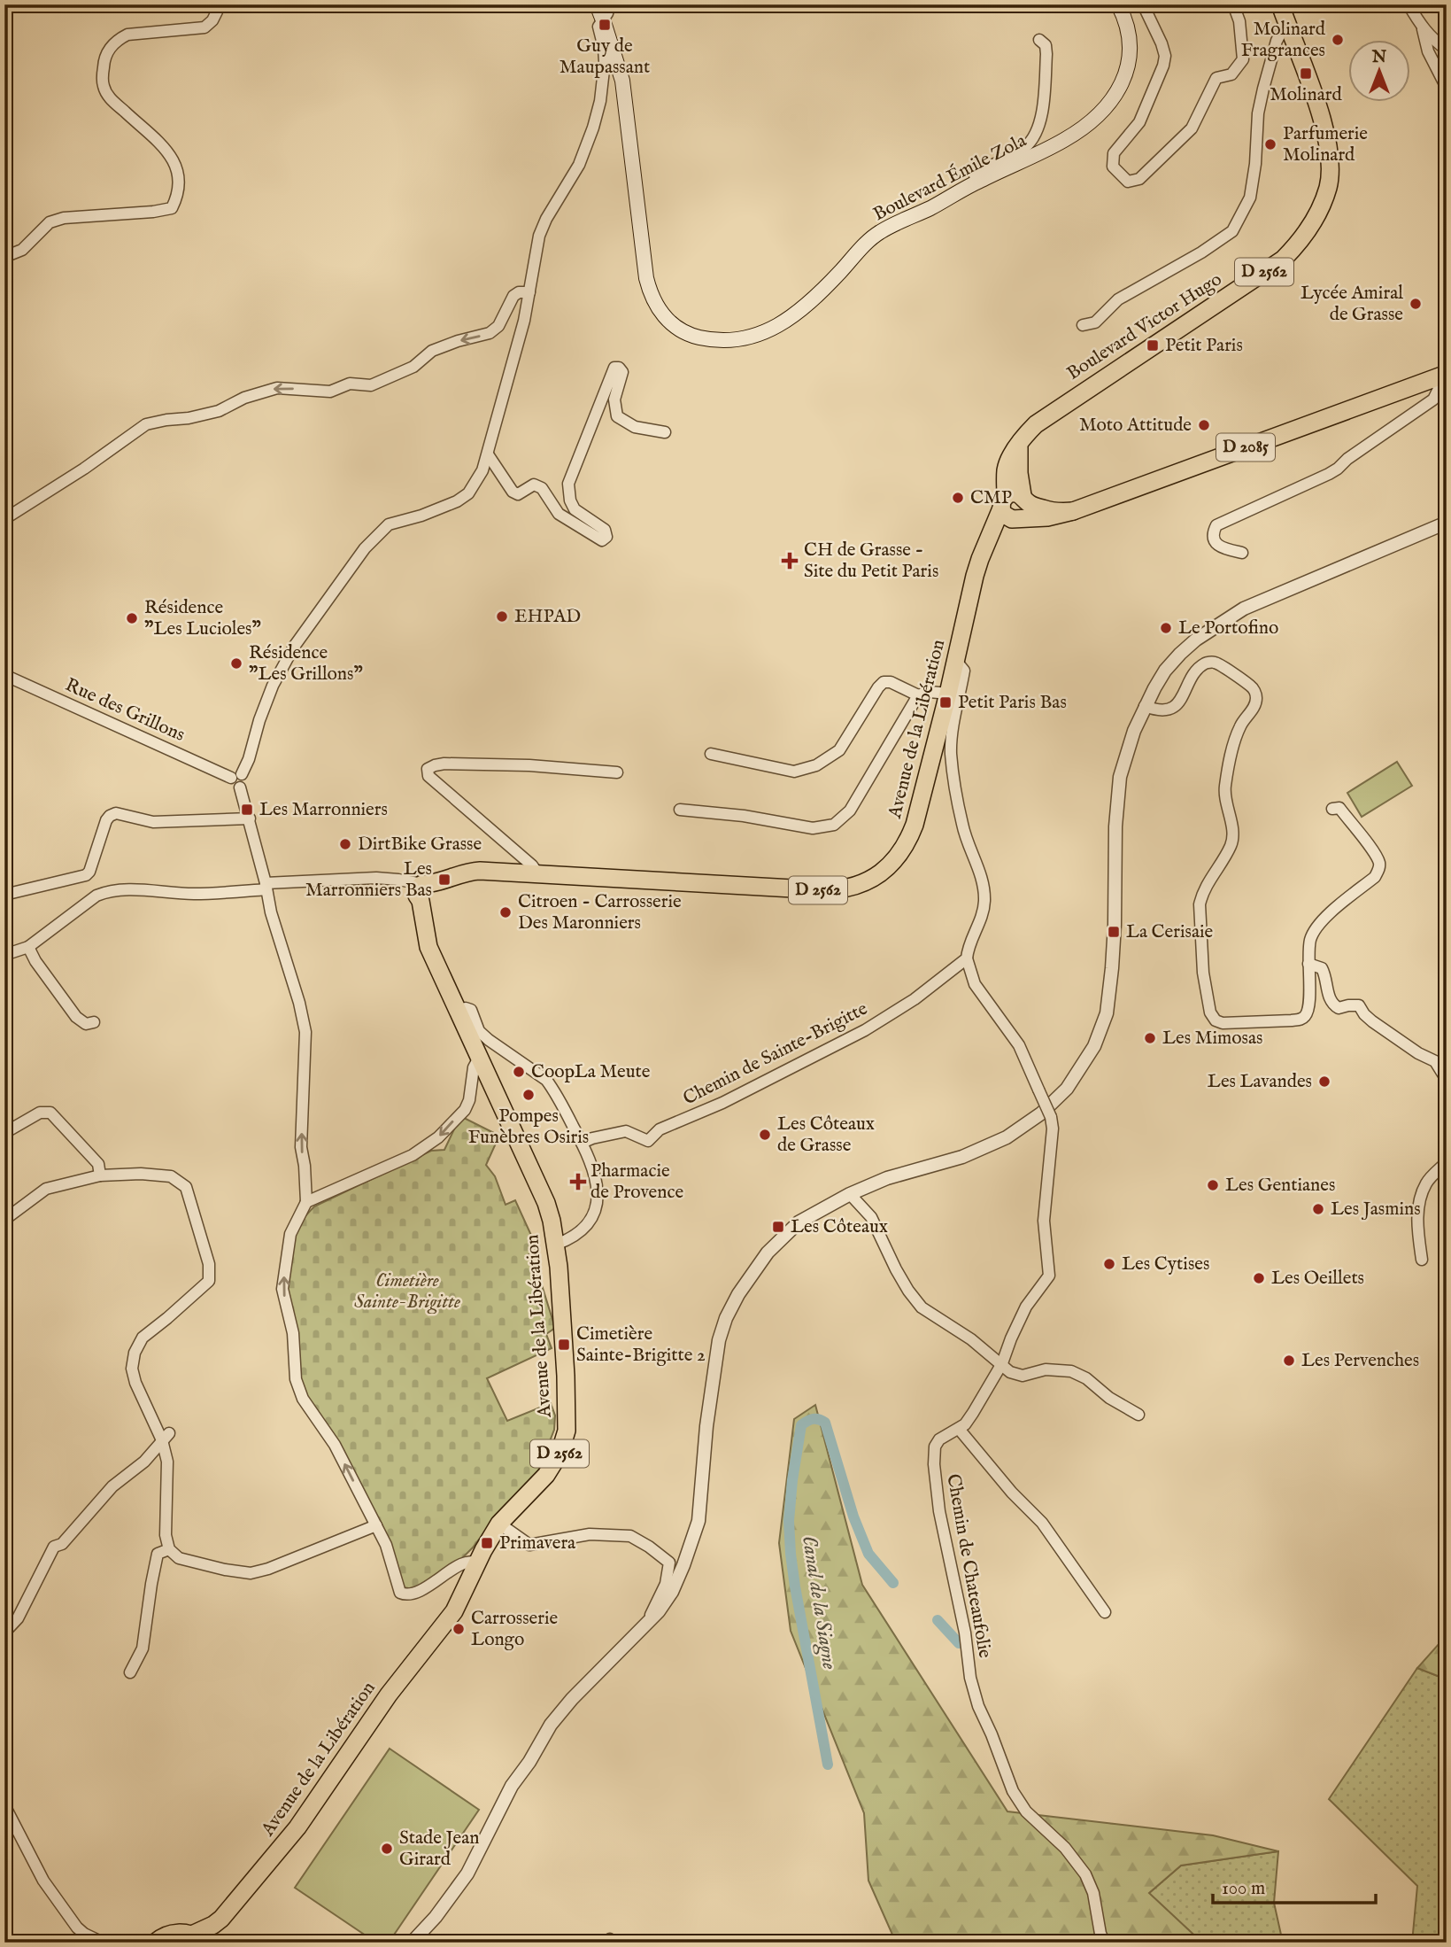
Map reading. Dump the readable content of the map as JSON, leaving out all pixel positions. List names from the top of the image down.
{
  "streets": {
    "main road": [
      "Boulevard Émile Zola",
      "D 2562",
      "Boulevard Victor Hugo",
      "D 2085",
      "Avenue de la Libération"
    ],
    "street": ["Rue des Grillons", "Chemin de Sainte-Brigitte", "Chemin de Chateaufolie"]
  },
  "crossings": [
    ["Boulevard Victor Hugo", "D 2085"],
    ["Boulevard Victor Hugo", "Avenue de la Libération"],
    ["D 2085", "Avenue de la Libération"],
    ["Chemin de Sainte-Brigitte", "Chemin de Chateaufolie"]
  ],
  "water": ["Canal de la Siagne"],
  "parks": ["Cimetière Sainte-Brigitte"],
  "places": {
    "transit": [
      "Guy de Maupassant",
      "Molinard",
      "Petit Paris",
      "Petit Paris Bas",
      "Les Marronniers",
      "Les Marronniers Bas",
      "La Cerisaie",
      "Les Côteaux",
      "Cimetière Sainte-Brigitte 2",
      "Primavera"
    ],
    "other": [
      "Molinard Fragrances",
      "Parfumerie Molinard",
      "Lycée Amiral de Grasse",
      "Moto Attitude",
      "CMP",
      "EHPAD",
      "Résidence \"Les Lucioles\"",
      "Le Portofino",
      "Résidence \"Les Grillons\"",
      "DirtBike Grasse",
      "Citroen - Carrosserie Des Maronniers",
      "Les Mimosas",
      "CoopLa Meute",
      "Les Lavandes",
      "Pompes Funèbres Osiris",
      "Les Côteaux de Grasse",
      "Les Gentianes",
      "Les Jasmins",
      "Les Cytises",
      "Les Oeillets",
      "Les Pervenches",
      "Carrosserie Longo",
      "Stade Jean Girard"
    ],
    "health": ["CH de Grasse - Site du Petit Paris", "Pharmacie de Provence"]
  },
  "scale_bar": "100 m",
  "north": "top"
}
